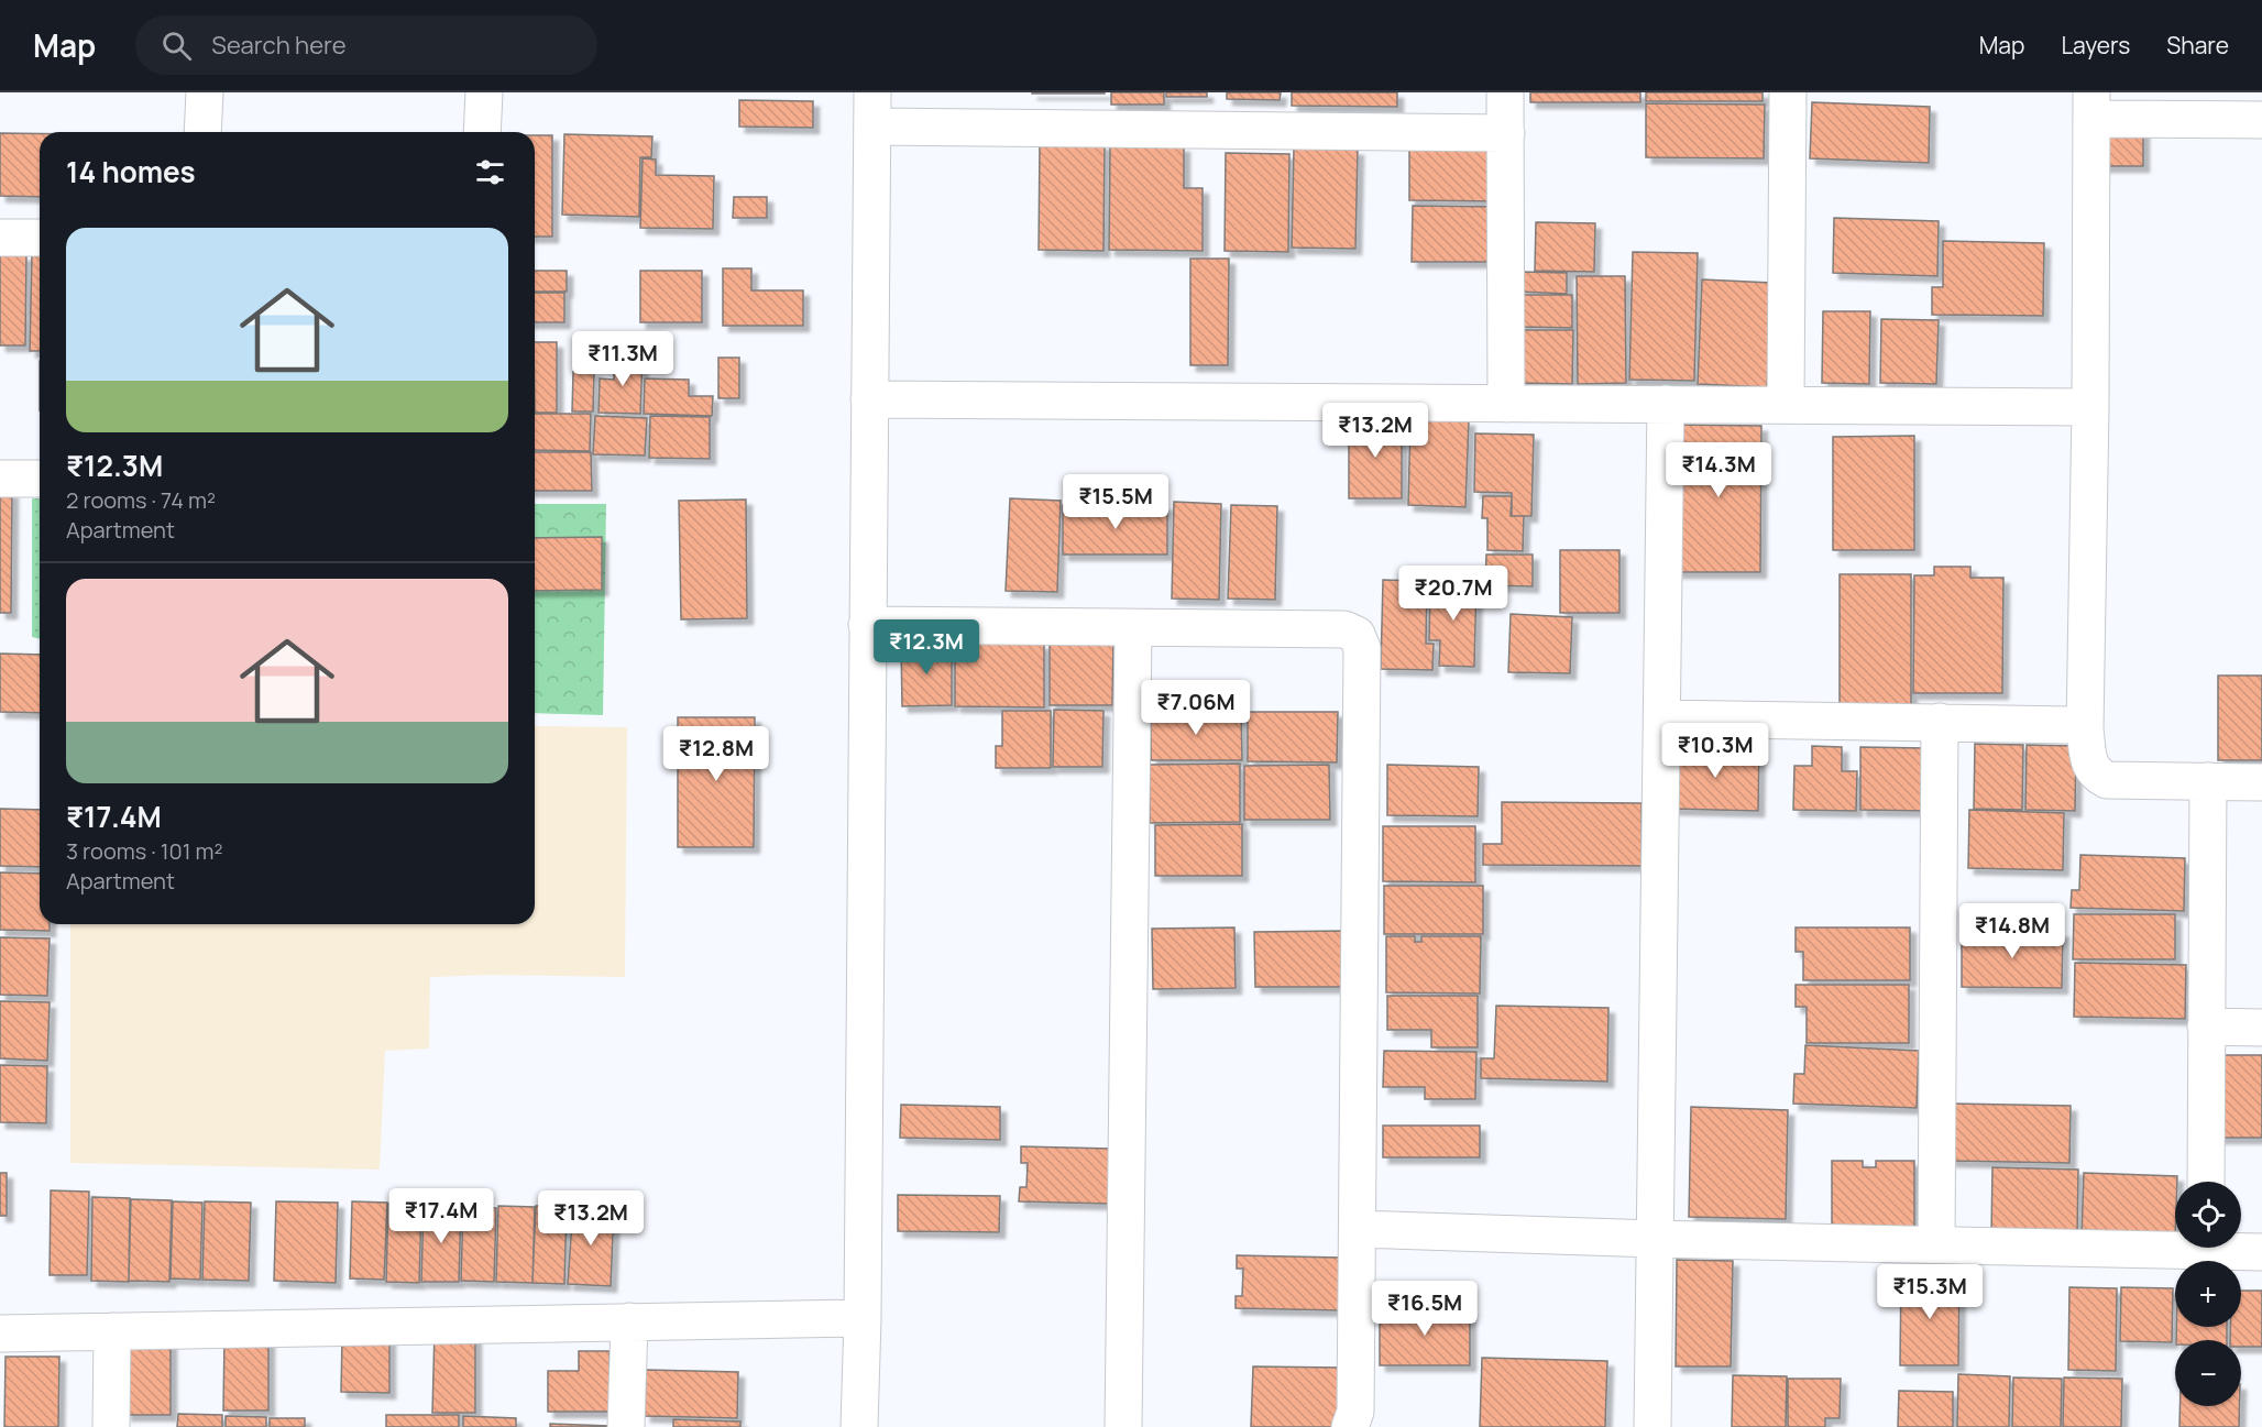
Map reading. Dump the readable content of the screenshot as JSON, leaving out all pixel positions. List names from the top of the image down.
{
  "page": {
    "header": "Map",
    "search": "Search here",
    "nav": ["Map", "Layers", "Share"],
    "heading": "14 homes",
    "list": [
      {
        "name": "₹12.3M",
        "note": "2 rooms · 74 m² · Apartment"
      },
      {
        "name": "₹17.4M",
        "note": "3 rooms · 101 m² · Apartment"
      }
    ],
    "price": [
      "₹11.3M",
      "₹13.2M",
      "₹14.3M",
      "₹15.5M",
      "₹20.7M",
      "₹12.3M",
      "₹7.06M",
      "₹10.3M",
      "₹12.8M",
      "₹14.8M",
      "₹17.4M",
      "₹13.2M",
      "₹15.3M",
      "₹16.5M"
    ],
    "map_buttons": ["+", "−"]
  }
}
